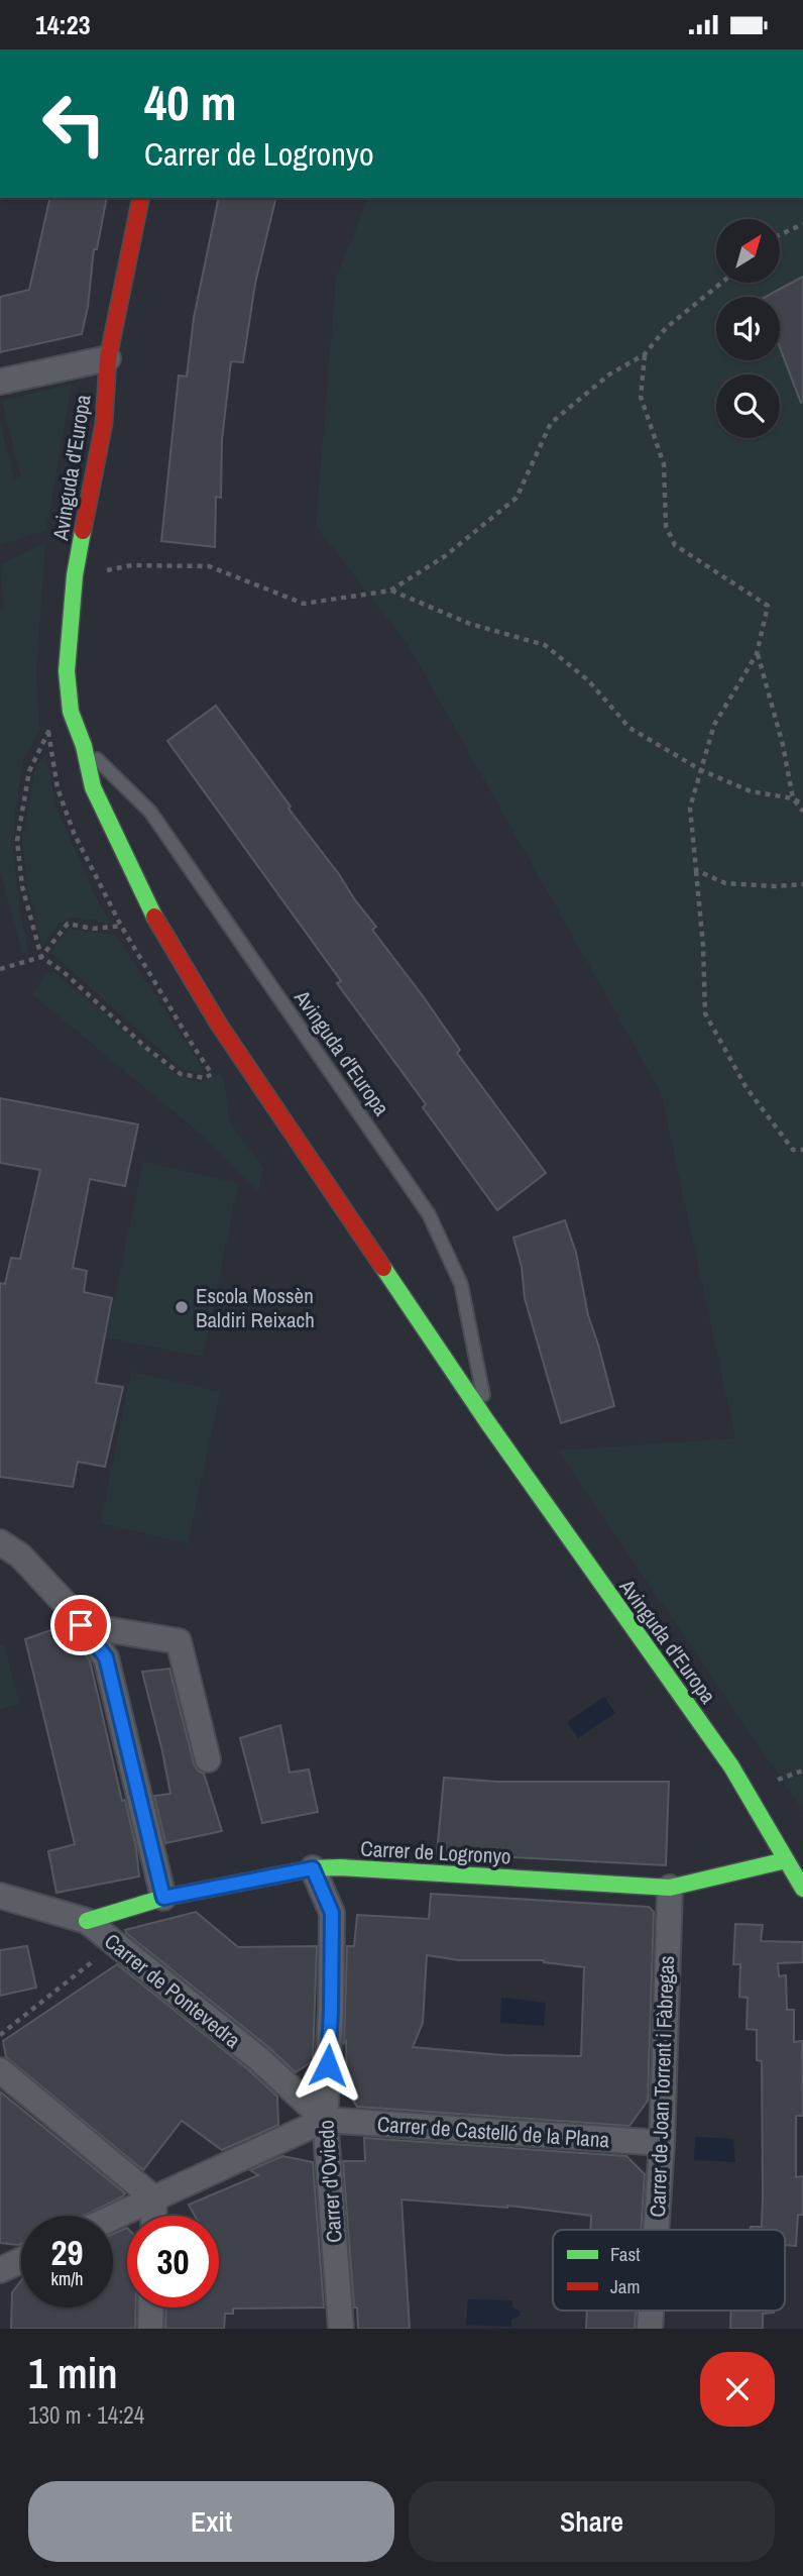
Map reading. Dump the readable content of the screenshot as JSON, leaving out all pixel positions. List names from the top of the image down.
{
  "streets": {
    "street": [
      "Avinguda d'Europa",
      "Carrer de Logronyo",
      "Carrer de Pontevedra",
      "Carrer de Joan Torrent i Fàbregas",
      "Carrer de Castelló de la Plana",
      "Carrer d'Oviedo"
    ]
  },
  "crossings": [
    ["Avinguda d'Europa", "Carrer de Logronyo"],
    ["Carrer de Logronyo", "Carrer de Pontevedra"],
    ["Carrer de Logronyo", "Carrer de Joan Torrent i Fàbregas"],
    ["Carrer de Logronyo", "Carrer d'Oviedo"],
    ["Carrer de Pontevedra", "Carrer de Castelló de la Plana"],
    ["Carrer de Pontevedra", "Carrer d'Oviedo"],
    ["Carrer de Joan Torrent i Fàbregas", "Carrer de Castelló de la Plana"],
    ["Carrer de Castelló de la Plana", "Carrer d'Oviedo"]
  ],
  "places": ["Escola Mossèn Baldiri Reixach"],
  "legend": ["Fast", "Jam"],
  "north": "top right",
  "page": {
    "status": "14:23",
    "turn": ["40 m", "Carrer de Logronyo"],
    "speed": "29 km/h",
    "limit": "30",
    "heading": ["1 min", "130 m · 14:24"],
    "buttons": ["Exit", "Share"]
  }
}
